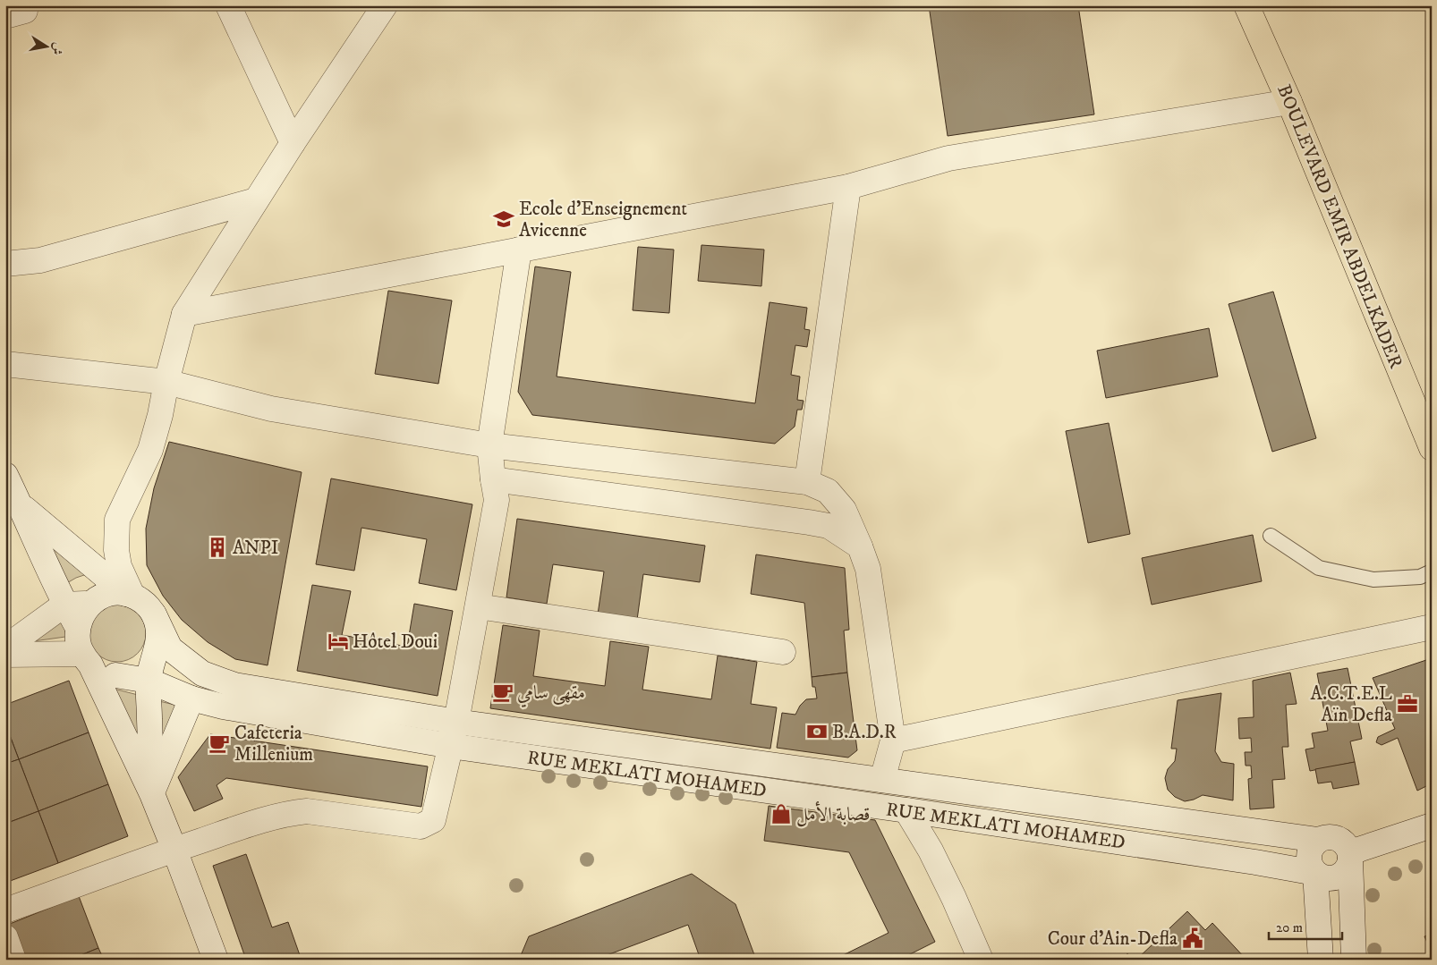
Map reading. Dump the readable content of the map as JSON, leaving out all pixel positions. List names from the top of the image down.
{
  "streets": {
    "main road": ["BOULEVARD EMIR ABDELKADER"],
    "street": ["RUE MEKLATI MOHAMED"]
  },
  "places": {
    "school or university": ["Ecole d'Enseignement Avicenne"],
    "building": ["ANPI"],
    "hotel": ["Hôtel Doui"],
    "cafe": ["مقهى سامي", "Cafeteria Millenium"],
    "office": ["A.C.T.E.L Aïn Defla"],
    "bank": ["B.A.D.R"],
    "shop": ["قصابة الأمل"],
    "public building": ["Cour d'Ain-Defla"]
  },
  "scale_bar": "20 m",
  "north": "right"
}
